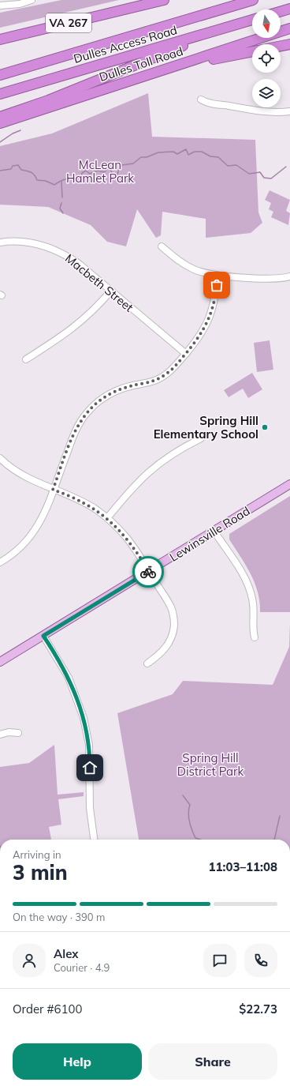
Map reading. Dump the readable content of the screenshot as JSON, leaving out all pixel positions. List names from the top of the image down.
{
  "streets": {
    "highway": ["VA 267", "Dulles Access Road", "Dulles Toll Road"],
    "main road": ["Lewinsville Road"],
    "street": ["Macbeth Street"]
  },
  "parks": ["McLean Hamlet Park", "Spring Hill District Park"],
  "places": ["Spring Hill Elementary School"],
  "north": "bottom",
  "page": {
    "heading": ["3 min", "Arriving in", "11:03–11:08"],
    "panel": [
      "Alex",
      "Courier · 4.9",
      "Order #6100",
      "$22.73"
    ],
    "bar": "On the way · 390 m",
    "buttons": ["Help", "Share"]
  }
}
